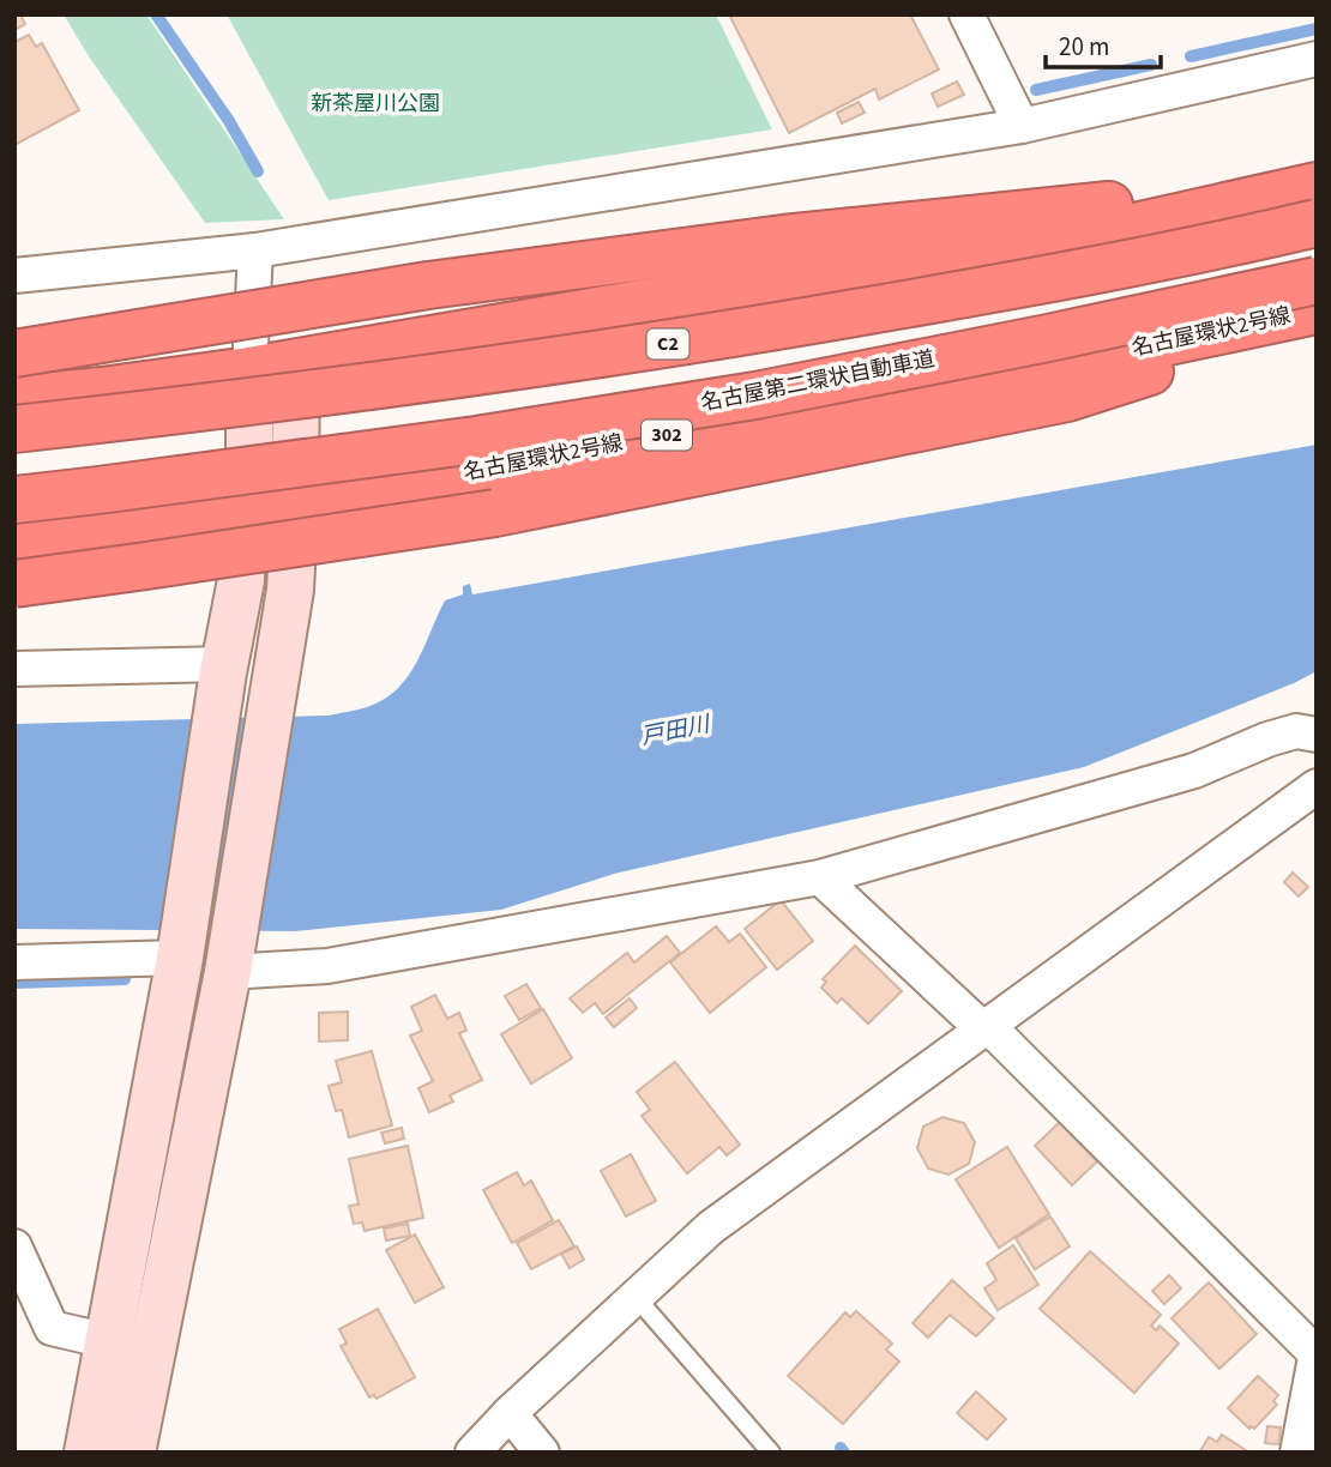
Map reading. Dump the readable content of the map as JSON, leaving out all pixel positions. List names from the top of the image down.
{
  "streets": {
    "highway": [
      "名古屋環状2号線",
      "C2",
      "名古屋第二環状自動車道",
      "302"
    ]
  },
  "water": ["戸田川"],
  "parks": ["新茶屋川公園"],
  "scale_bar": "20 m"
}
